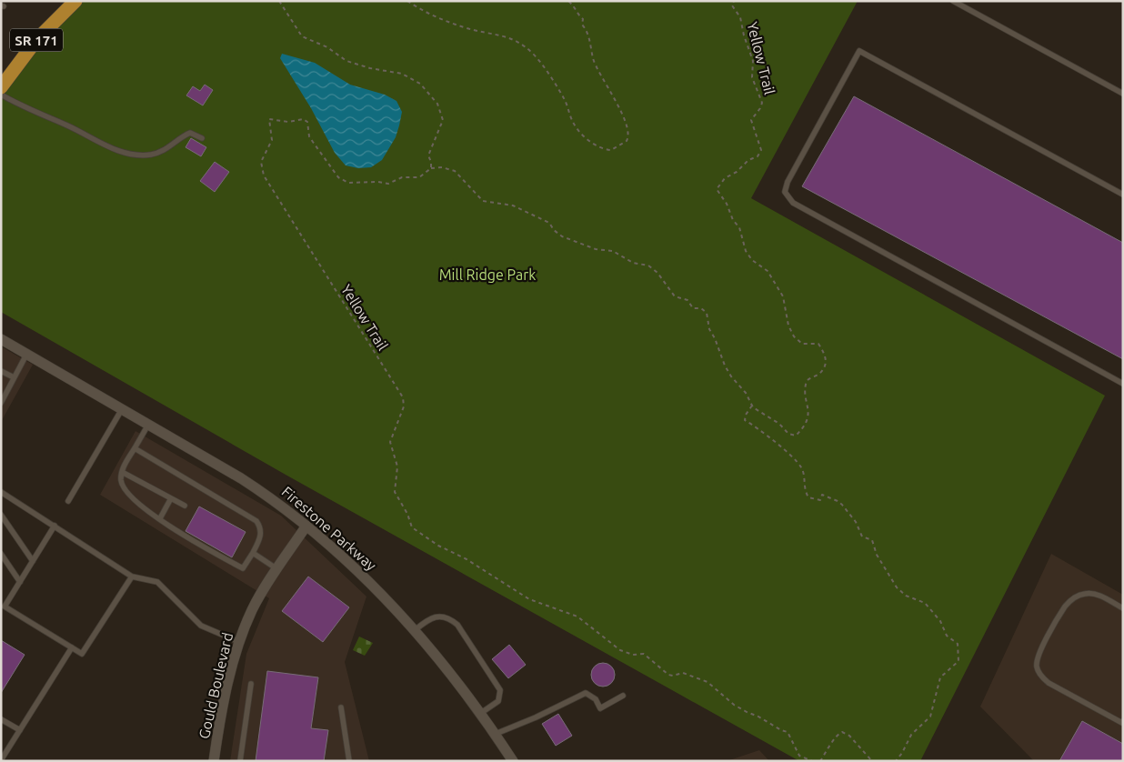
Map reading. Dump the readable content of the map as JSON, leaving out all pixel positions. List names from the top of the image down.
{
  "streets": {
    "main road": ["SR 171"],
    "street": ["Firestone Parkway", "Gould Boulevard"],
    "path": ["Yellow Trail"]
  },
  "crossings": [
    ["Firestone Parkway", "Gould Boulevard"]
  ],
  "parks": ["Mill Ridge Park"]
}
